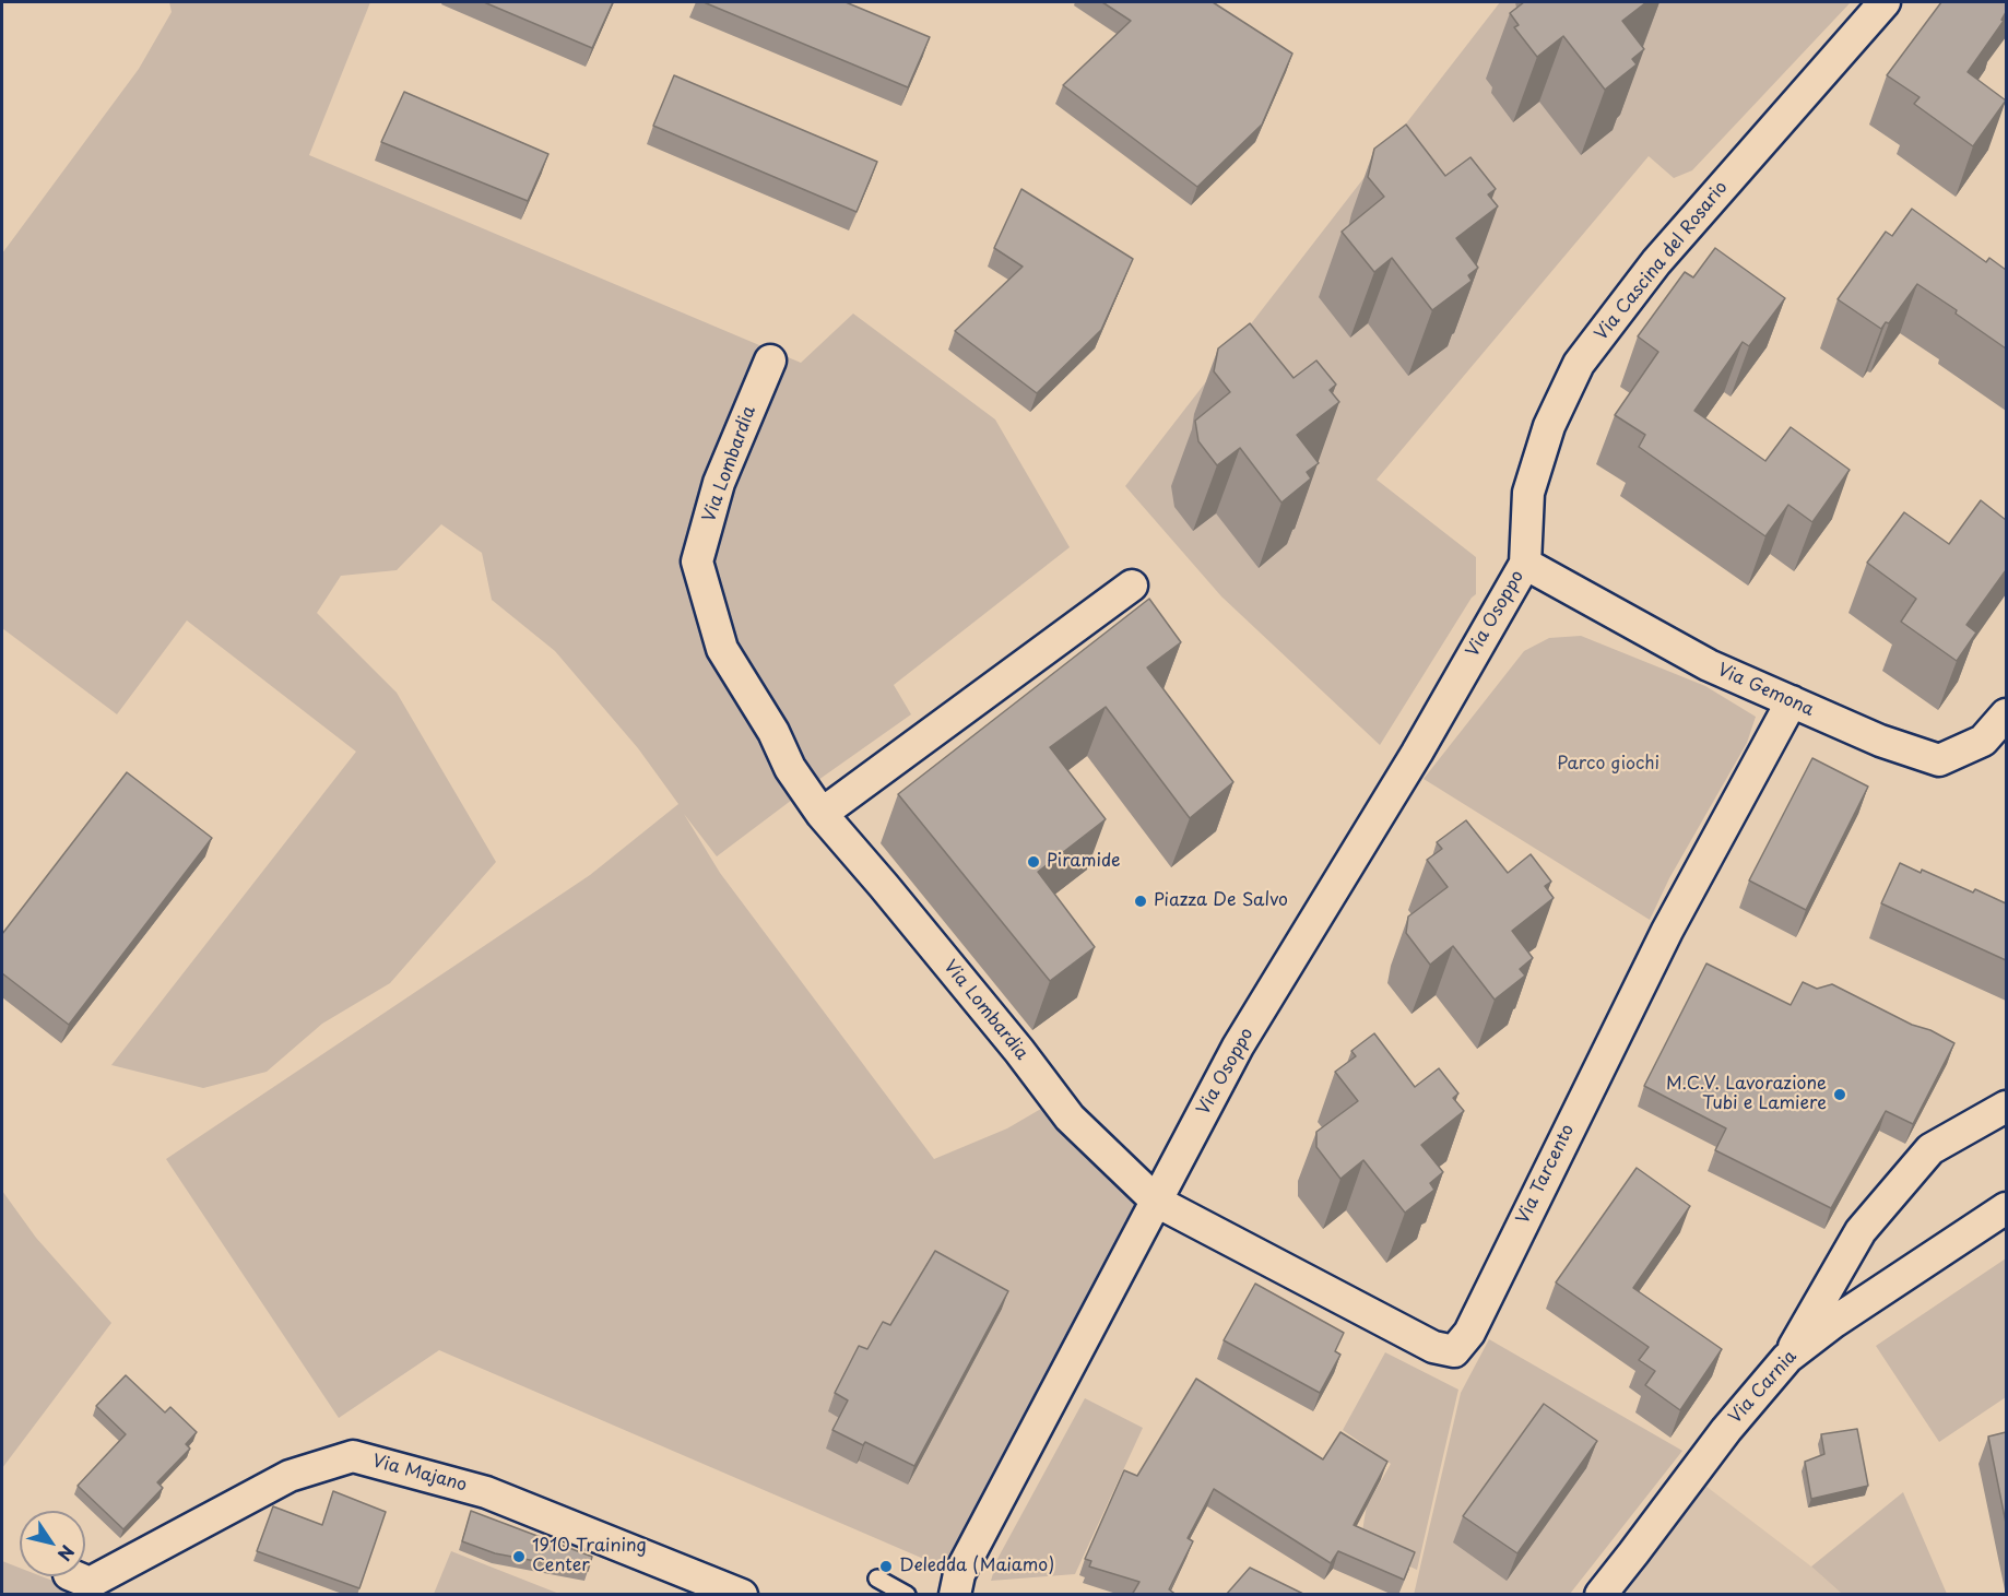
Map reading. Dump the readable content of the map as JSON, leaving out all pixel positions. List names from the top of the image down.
{
  "streets": {
    "street": [
      "Via Cascina del Rosario",
      "Via Lombardia",
      "Via Osoppo",
      "Via Gemona",
      "Via Tarcento",
      "Via Carnia",
      "Via Majano"
    ]
  },
  "crossings": [
    ["Via Cascina del Rosario", "Via Osoppo"],
    ["Via Cascina del Rosario", "Via Gemona"],
    ["Via Lombardia", "Via Osoppo"],
    ["Via Lombardia", "Via Tarcento"],
    ["Via Osoppo", "Via Gemona"],
    ["Via Osoppo", "Via Tarcento"],
    ["Via Gemona", "Via Tarcento"]
  ],
  "parks": ["Parco giochi"],
  "places": [
    "Piramide",
    "Piazza De Salvo",
    "M.C.V. Lavorazione Tubi e Lamiere",
    "1910 Training Center",
    "Deledda (Maiamo)"
  ],
  "north": "bottom right"
}
